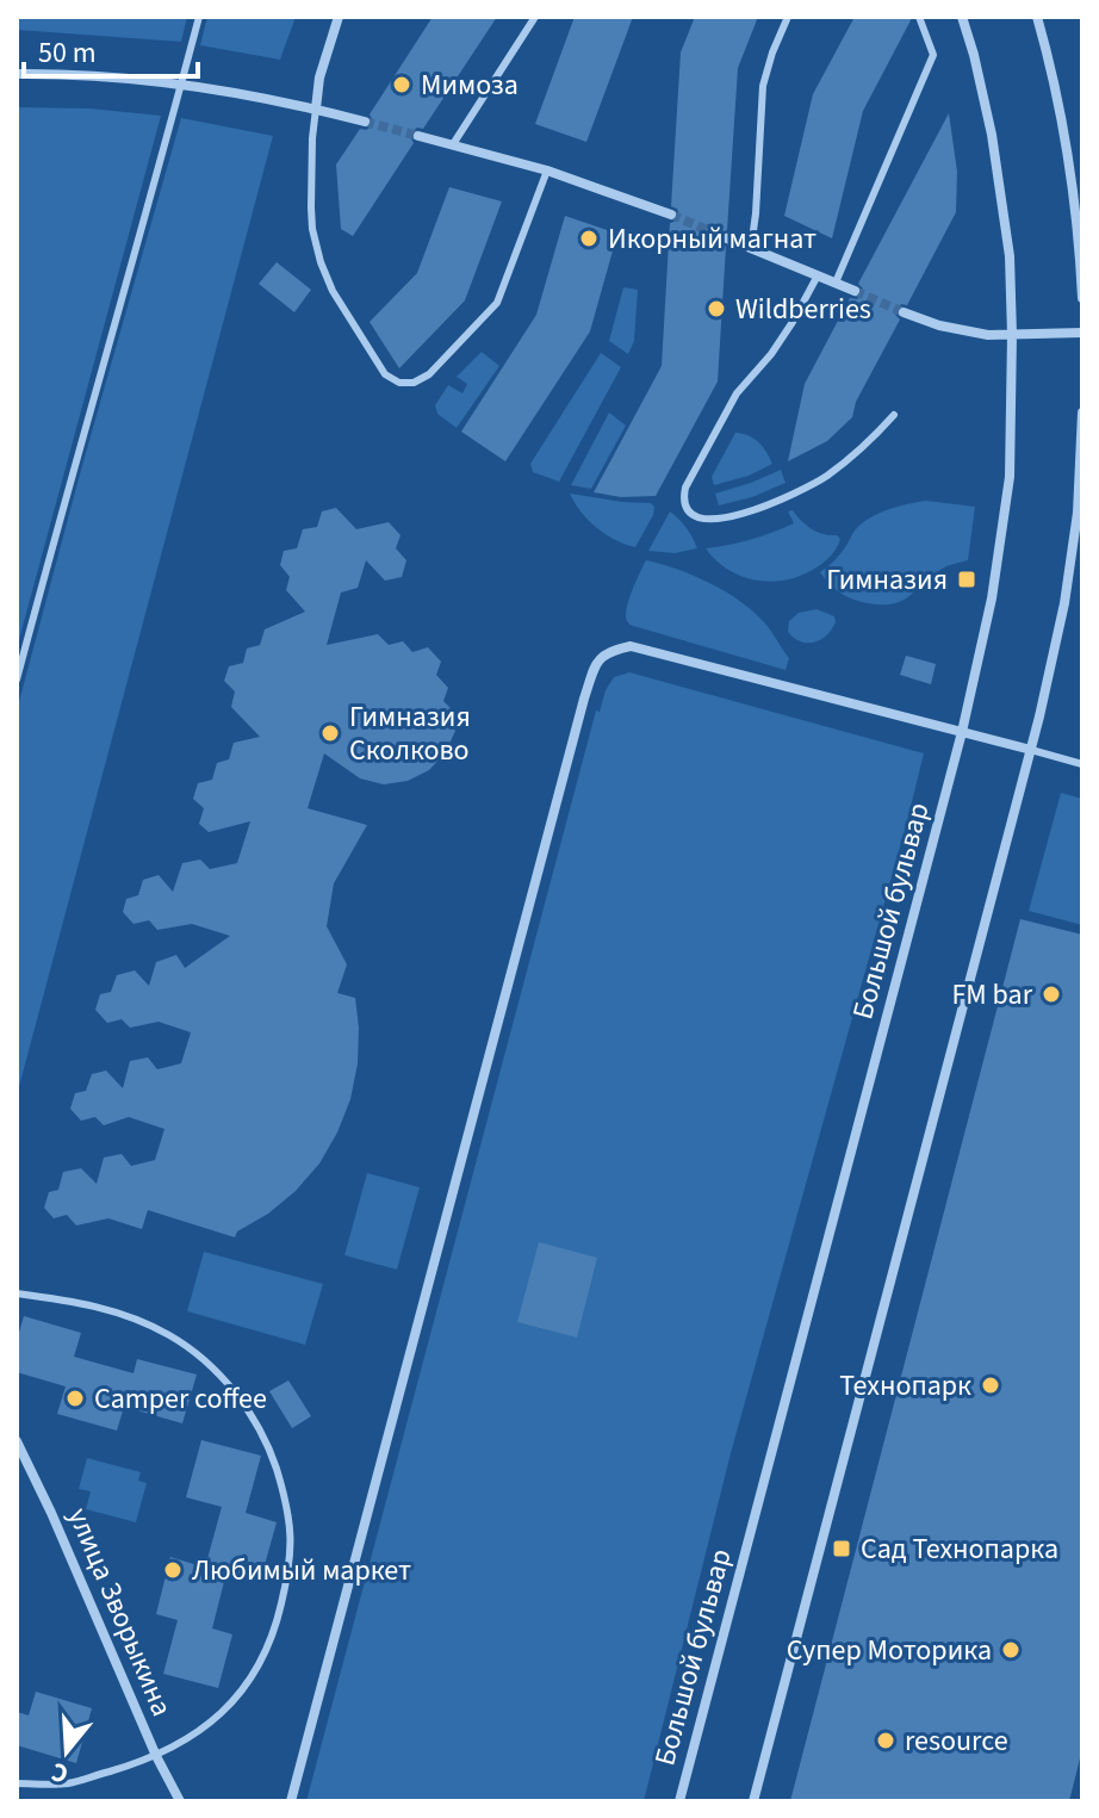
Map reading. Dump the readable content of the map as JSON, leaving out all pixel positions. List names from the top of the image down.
{
  "streets": {
    "street": ["Большой бульвар", "улица Зворыкина"]
  },
  "places": {
    "other": [
      "Мимоза",
      "Икорный магнат",
      "Wildberries",
      "Гимназия Сколково",
      "FM bar",
      "Технопарк",
      "Camper coffee",
      "Любимый маркет",
      "Супер Моторика",
      "resource"
    ],
    "transit": ["Гимназия", "Сад Технопарка"]
  },
  "scale_bar": "50 m",
  "north": "bottom"
}
